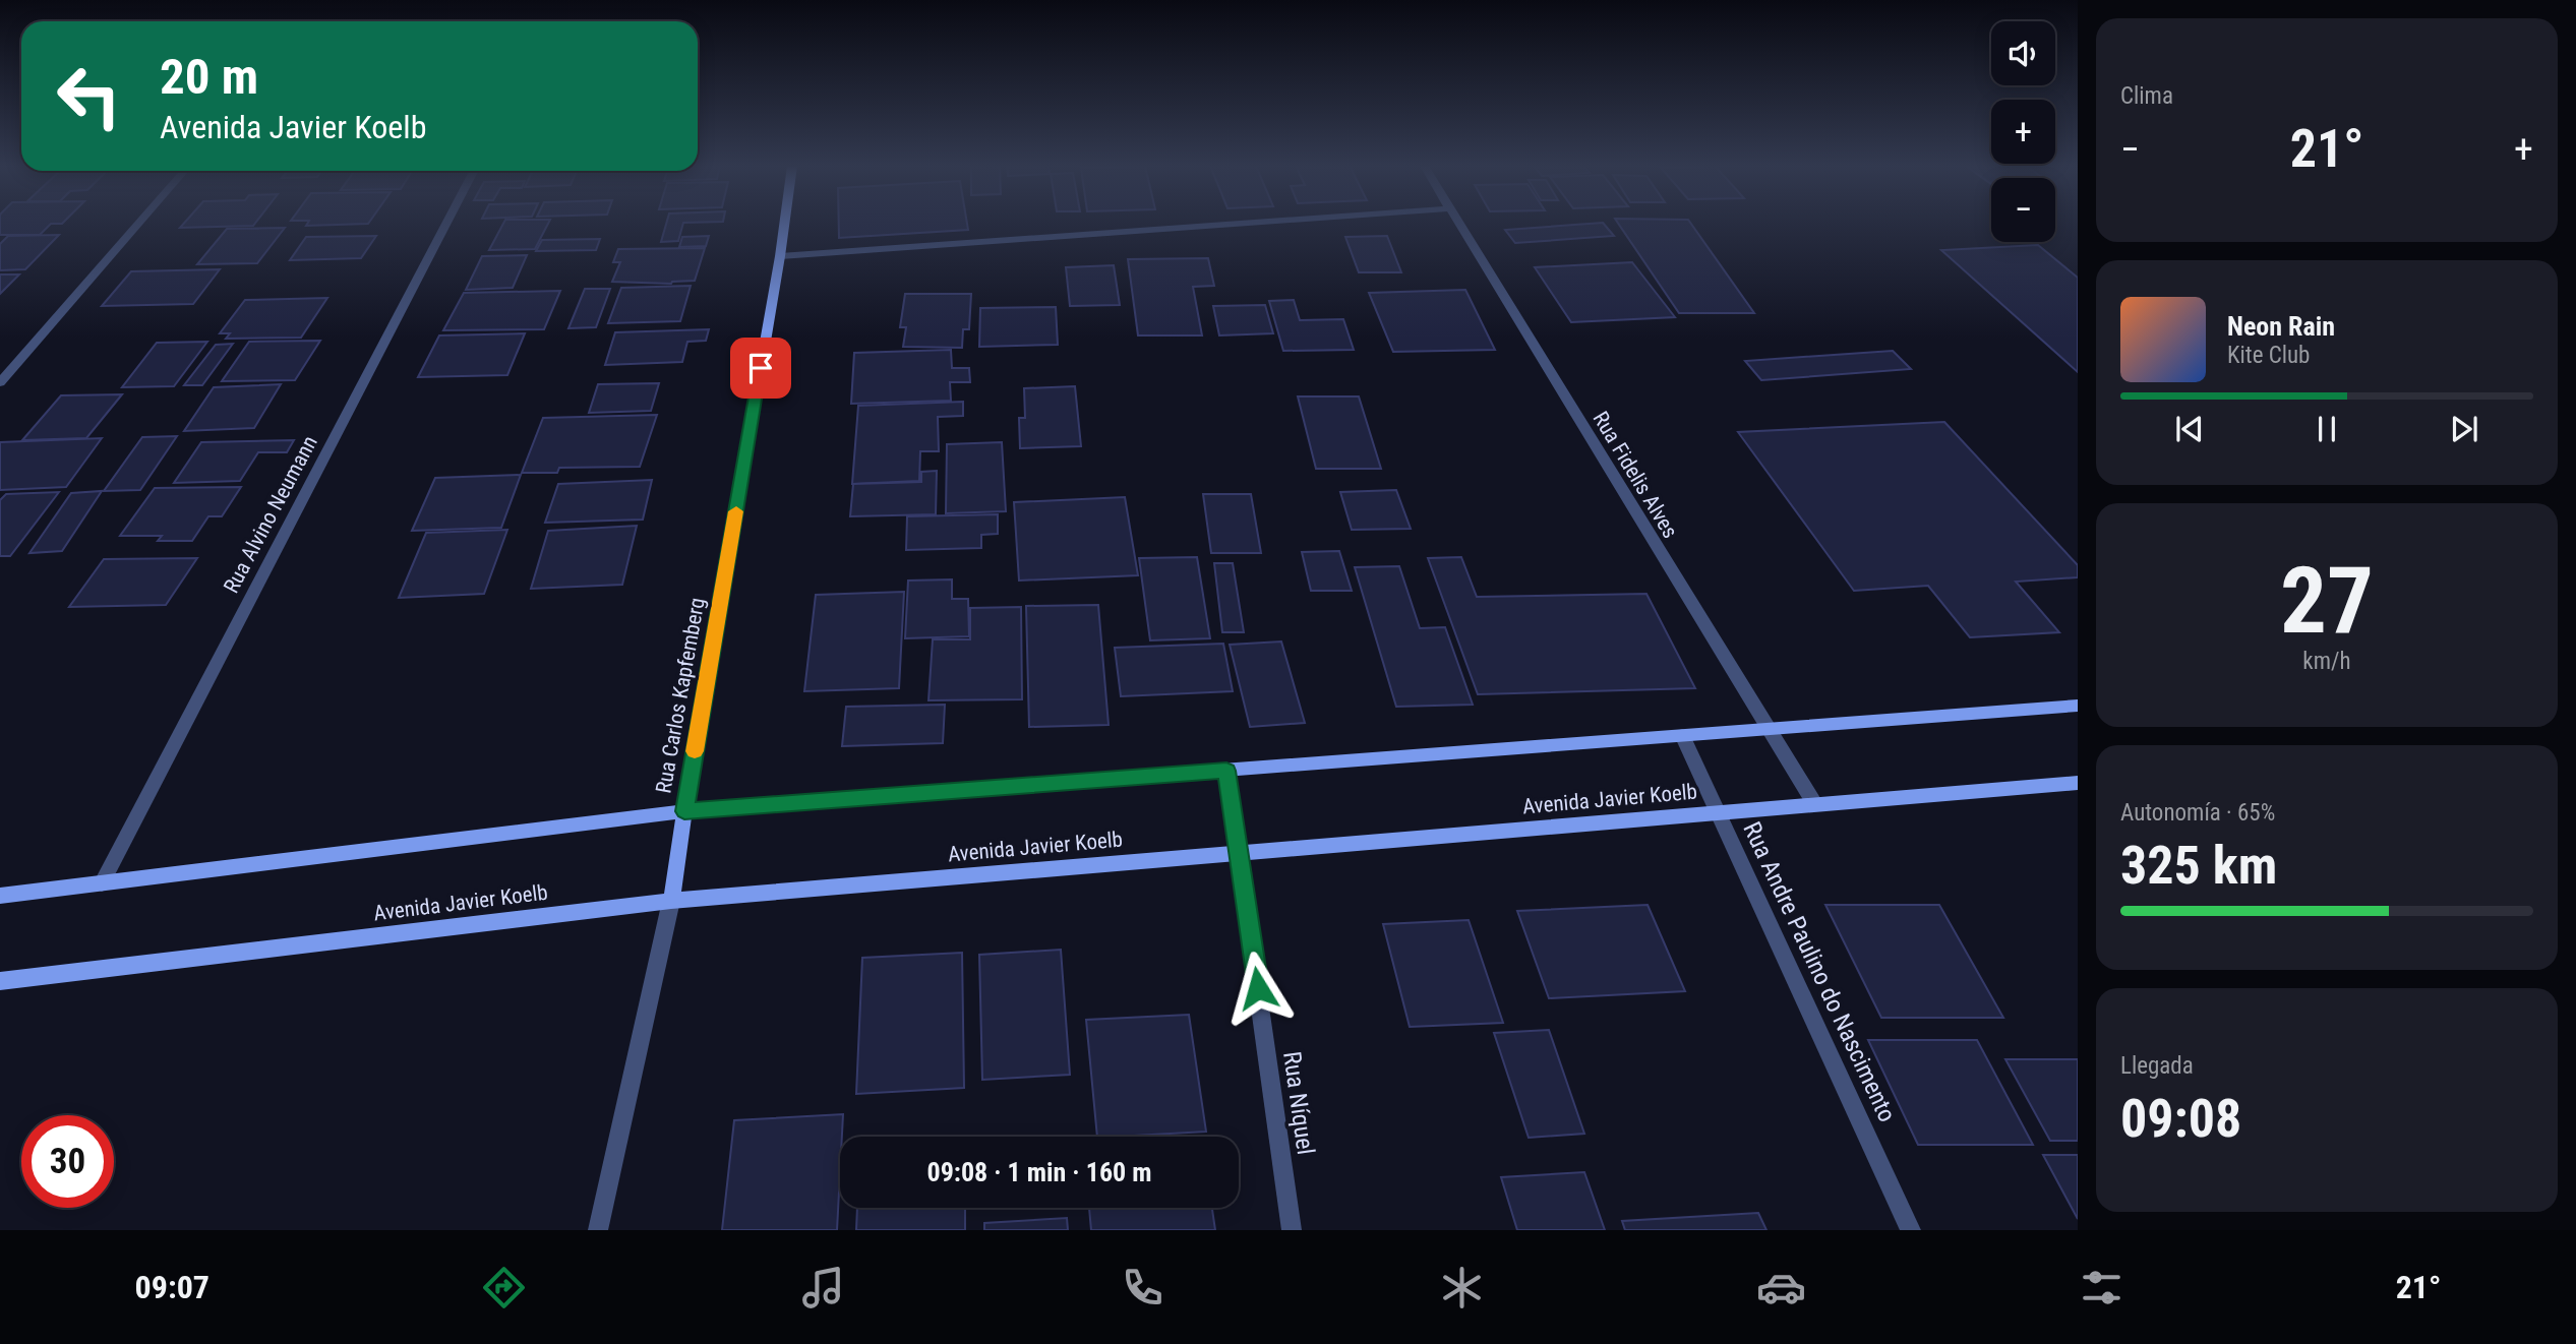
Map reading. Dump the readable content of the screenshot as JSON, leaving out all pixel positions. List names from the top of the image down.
{
  "streets": {
    "street": [
      "Rua Fidelis Alves",
      "Rua Alvino Neumann",
      "Rua Carlos Kapfemberg",
      "Avenida Javier Koelb",
      "Rua Andre Paulino do Nascimento",
      "Rua Níquel"
    ]
  },
  "crossings": [
    ["Rua Fidelis Alves", "Avenida Javier Koelb"],
    ["Rua Carlos Kapfemberg", "Avenida Javier Koelb"],
    ["Avenida Javier Koelb", "Rua Andre Paulino do Nascimento"],
    ["Avenida Javier Koelb", "Rua Níquel"]
  ],
  "page": {
    "tile": [
      "Clima",
      ["27", "km/h"],
      ["Autonomía · 65%", "325 km"],
      ["Llegada", "09:08"]
    ],
    "map_buttons": ["+", "−"],
    "turn": ["20 m", "Avenida Javier Koelb"],
    "heat": ["−", "21°", "+"],
    "song": ["Neon Rain", "Kite Club"],
    "limit": "30",
    "trip": "09:08 · 1 min · 160 m",
    "tabs": ["09:07", "21°"]
  }
}
